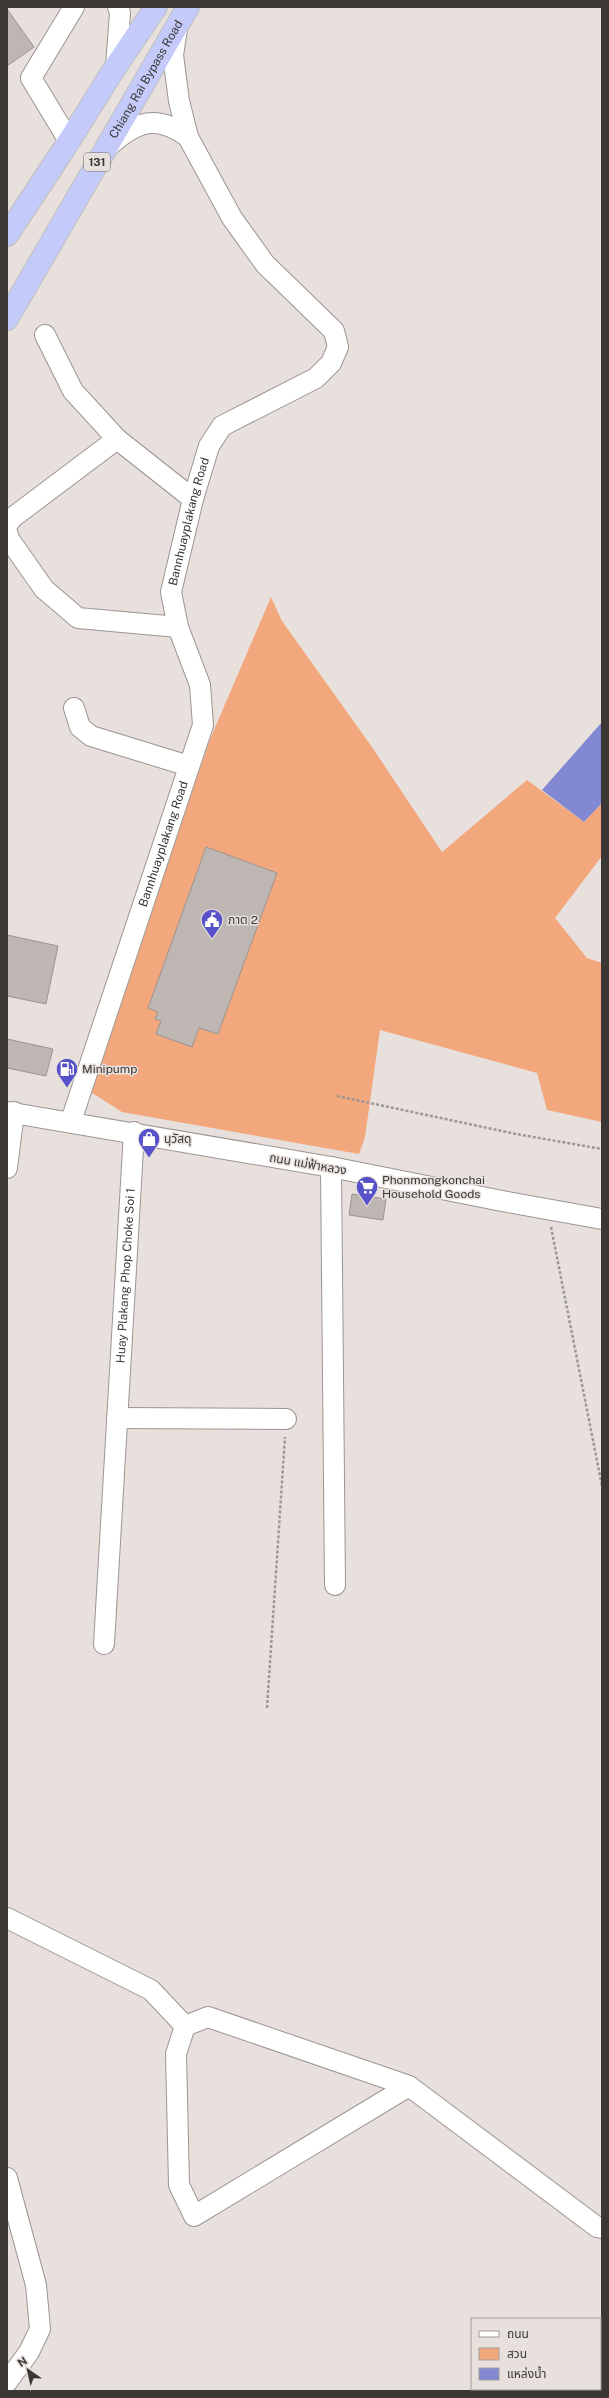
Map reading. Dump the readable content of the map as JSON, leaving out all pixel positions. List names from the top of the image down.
{
  "streets": {
    "highway": ["Chiang Rai Bypass Road", "131"],
    "street": ["Bannhuayplakang Road", "ถนน แม่ฟ้าหลวง", "Huay Plakang Phop Choke Soi 1"]
  },
  "crossings": [
    ["Chiang Rai Bypass Road", "Bannhuayplakang Road"],
    ["Bannhuayplakang Road", "ถนน แม่ฟ้าหลวง"],
    ["ถนน แม่ฟ้าหลวง", "Huay Plakang Phop Choke Soi 1"]
  ],
  "places": {
    "public building": ["ภาต 2"],
    "fuel station": ["Minipump"],
    "shop": ["นุวัสดุ"],
    "supermarket": ["Phonmongkonchai Household Goods"]
  },
  "legend": ["ถนน", "สวน", "แหล่งน้ำ"],
  "north": "top left"
}
